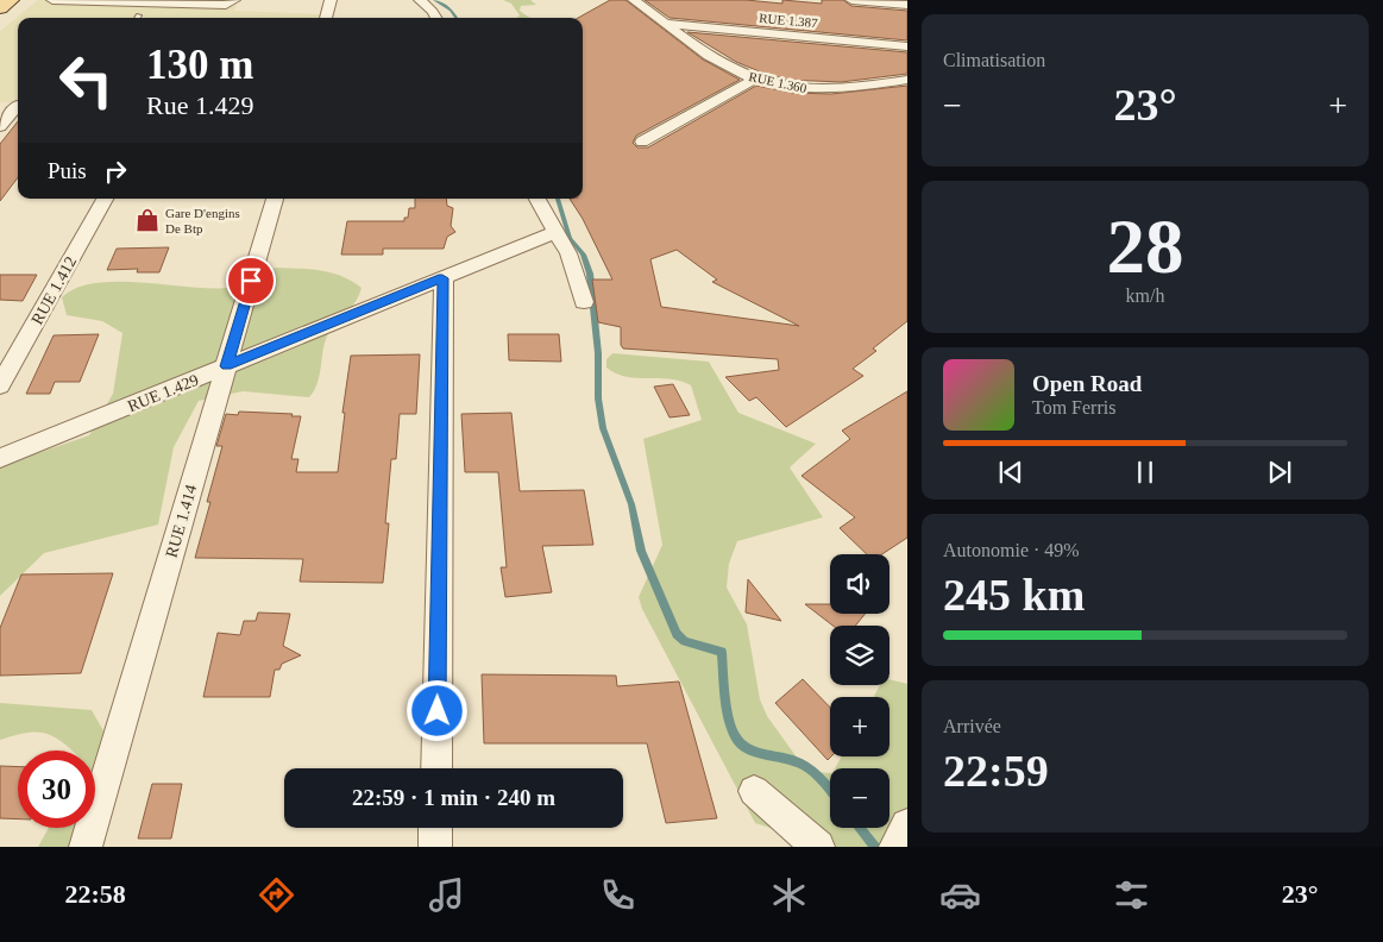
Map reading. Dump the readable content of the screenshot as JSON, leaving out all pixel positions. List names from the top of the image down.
{
  "streets": {
    "street": [
      "RUE 1.387",
      "RUE 1.360",
      "RUE 1.412",
      "RUE 1.429",
      "RUE 1.414"
    ]
  },
  "crossings": [
    ["RUE 1.387", "RUE 1.360"],
    ["RUE 1.429", "RUE 1.414"]
  ],
  "places": {
    "shop": ["Gare D'engins De Btp"]
  },
  "page": {
    "tile": [
      "Climatisation",
      ["28", "km/h"],
      ["Autonomie · 49%", "245 km"],
      ["Arrivée", "22:59"]
    ],
    "turn": ["130 m", "Rue 1.429"],
    "heat": ["−", "23°", "+"],
    "then": "Puis",
    "song": ["Open Road", "Tom Ferris"],
    "map_buttons": ["+", "−"],
    "limit": "30",
    "trip": "22:59 · 1 min · 240 m",
    "tabs": ["22:58", "23°"]
  }
}
